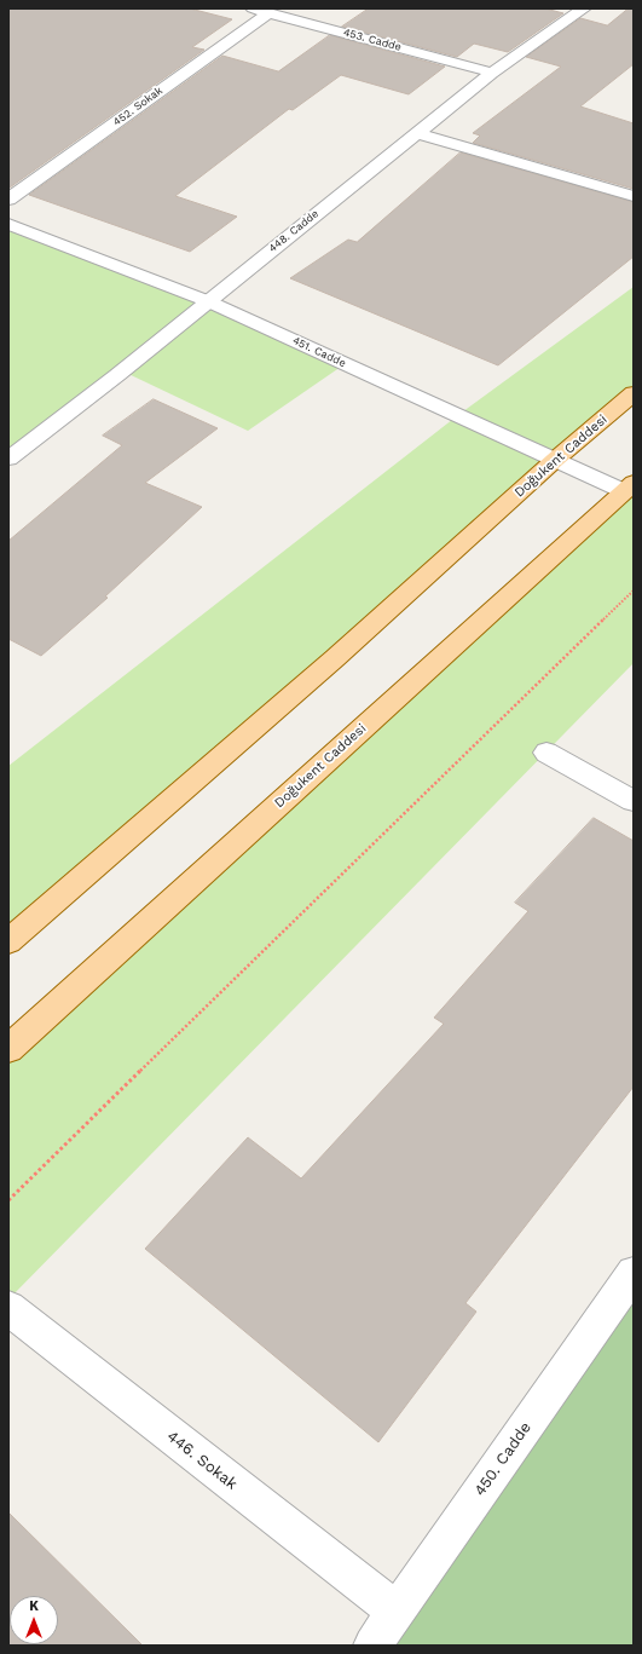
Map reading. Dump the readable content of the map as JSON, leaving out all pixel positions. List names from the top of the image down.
{
  "streets": {
    "main road": ["Doğukent Caddesi"],
    "street": [
      "453. Cadde",
      "452. Sokak",
      "448. Cadde",
      "451. Cadde",
      "450. Cadde",
      "446. Sokak"
    ]
  },
  "crossings": [
    ["453. Cadde", "452. Sokak"],
    ["453. Cadde", "448. Cadde"],
    ["448. Cadde", "451. Cadde"],
    ["451. Cadde", "Doğukent Caddesi"],
    ["450. Cadde", "446. Sokak"]
  ],
  "north": "top"
}
